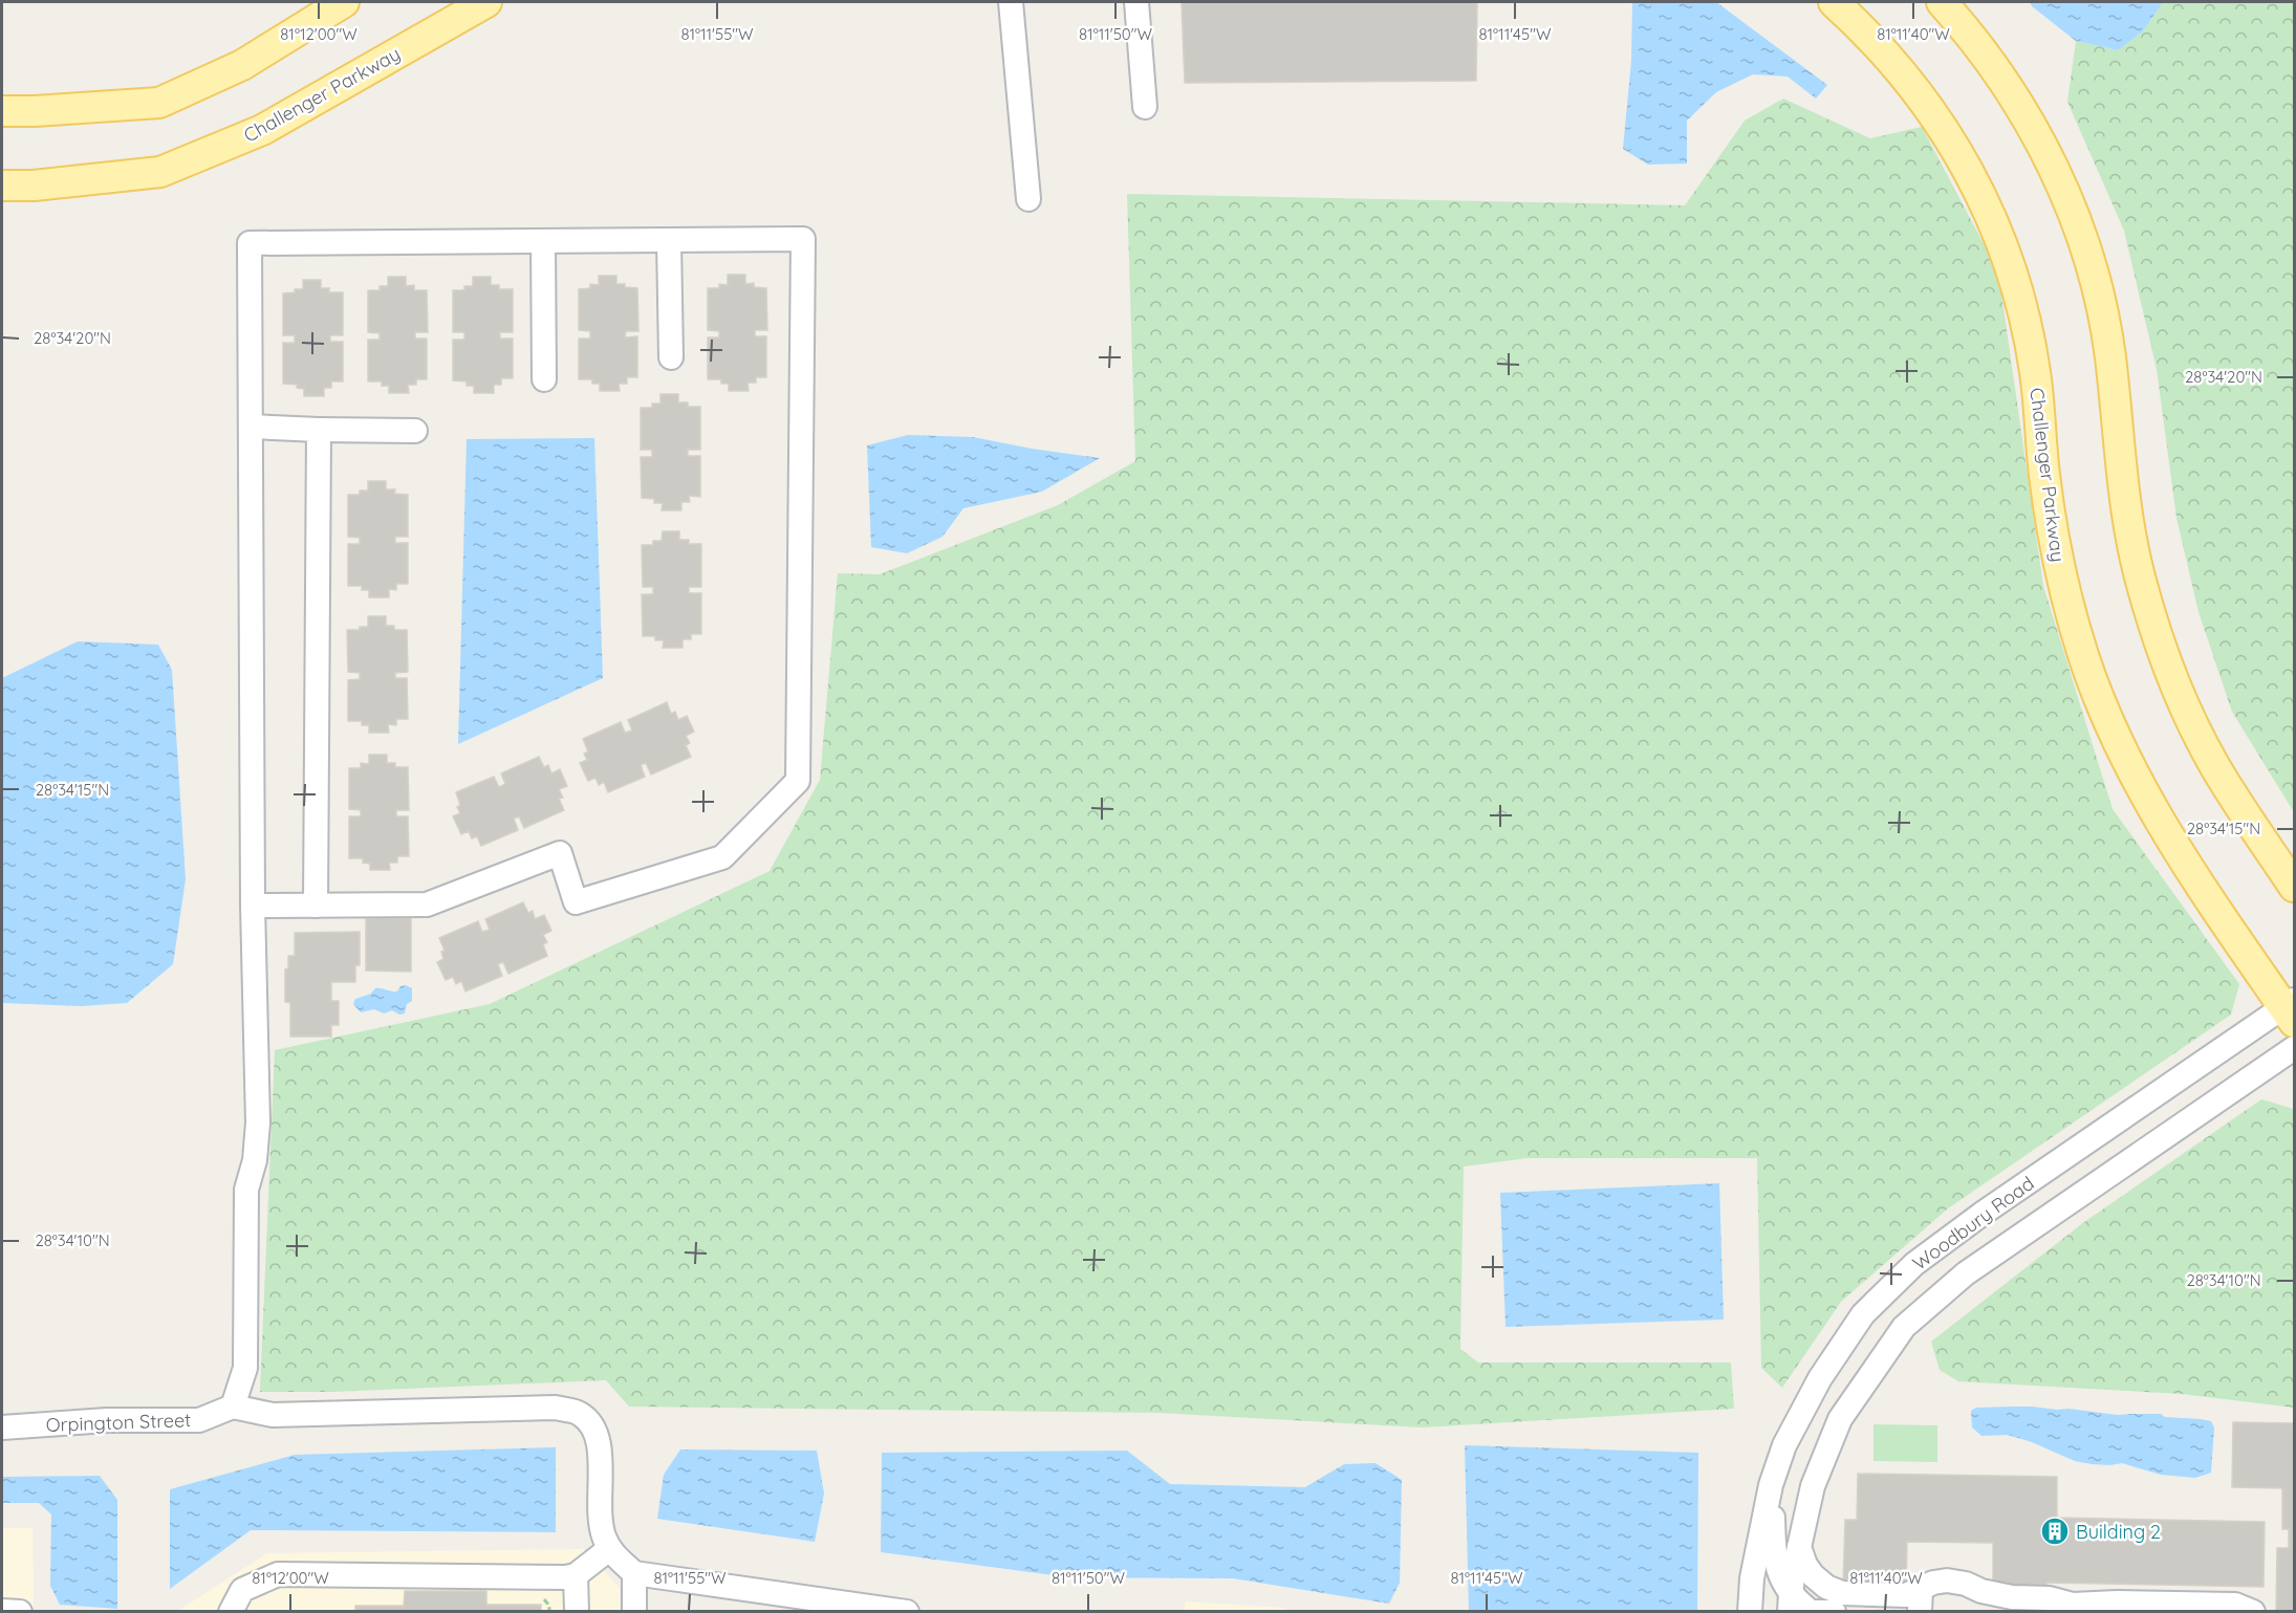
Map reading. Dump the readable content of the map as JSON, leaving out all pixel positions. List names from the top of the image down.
{
  "streets": {
    "main road": ["Challenger Parkway"],
    "street": ["Woodbury Road", "Orpington Street"]
  },
  "crossings": [
    ["Challenger Parkway", "Woodbury Road"]
  ],
  "places": {
    "building": ["Building 2"]
  },
  "coordinates": [
    "81°12'00\"W",
    "81°11'55\"W",
    "81°11'50\"W",
    "81°11'45\"W",
    "81°11'40\"W",
    "28°34'20\"N",
    "28°34'15\"N",
    "28°34'10\"N"
  ]
}
